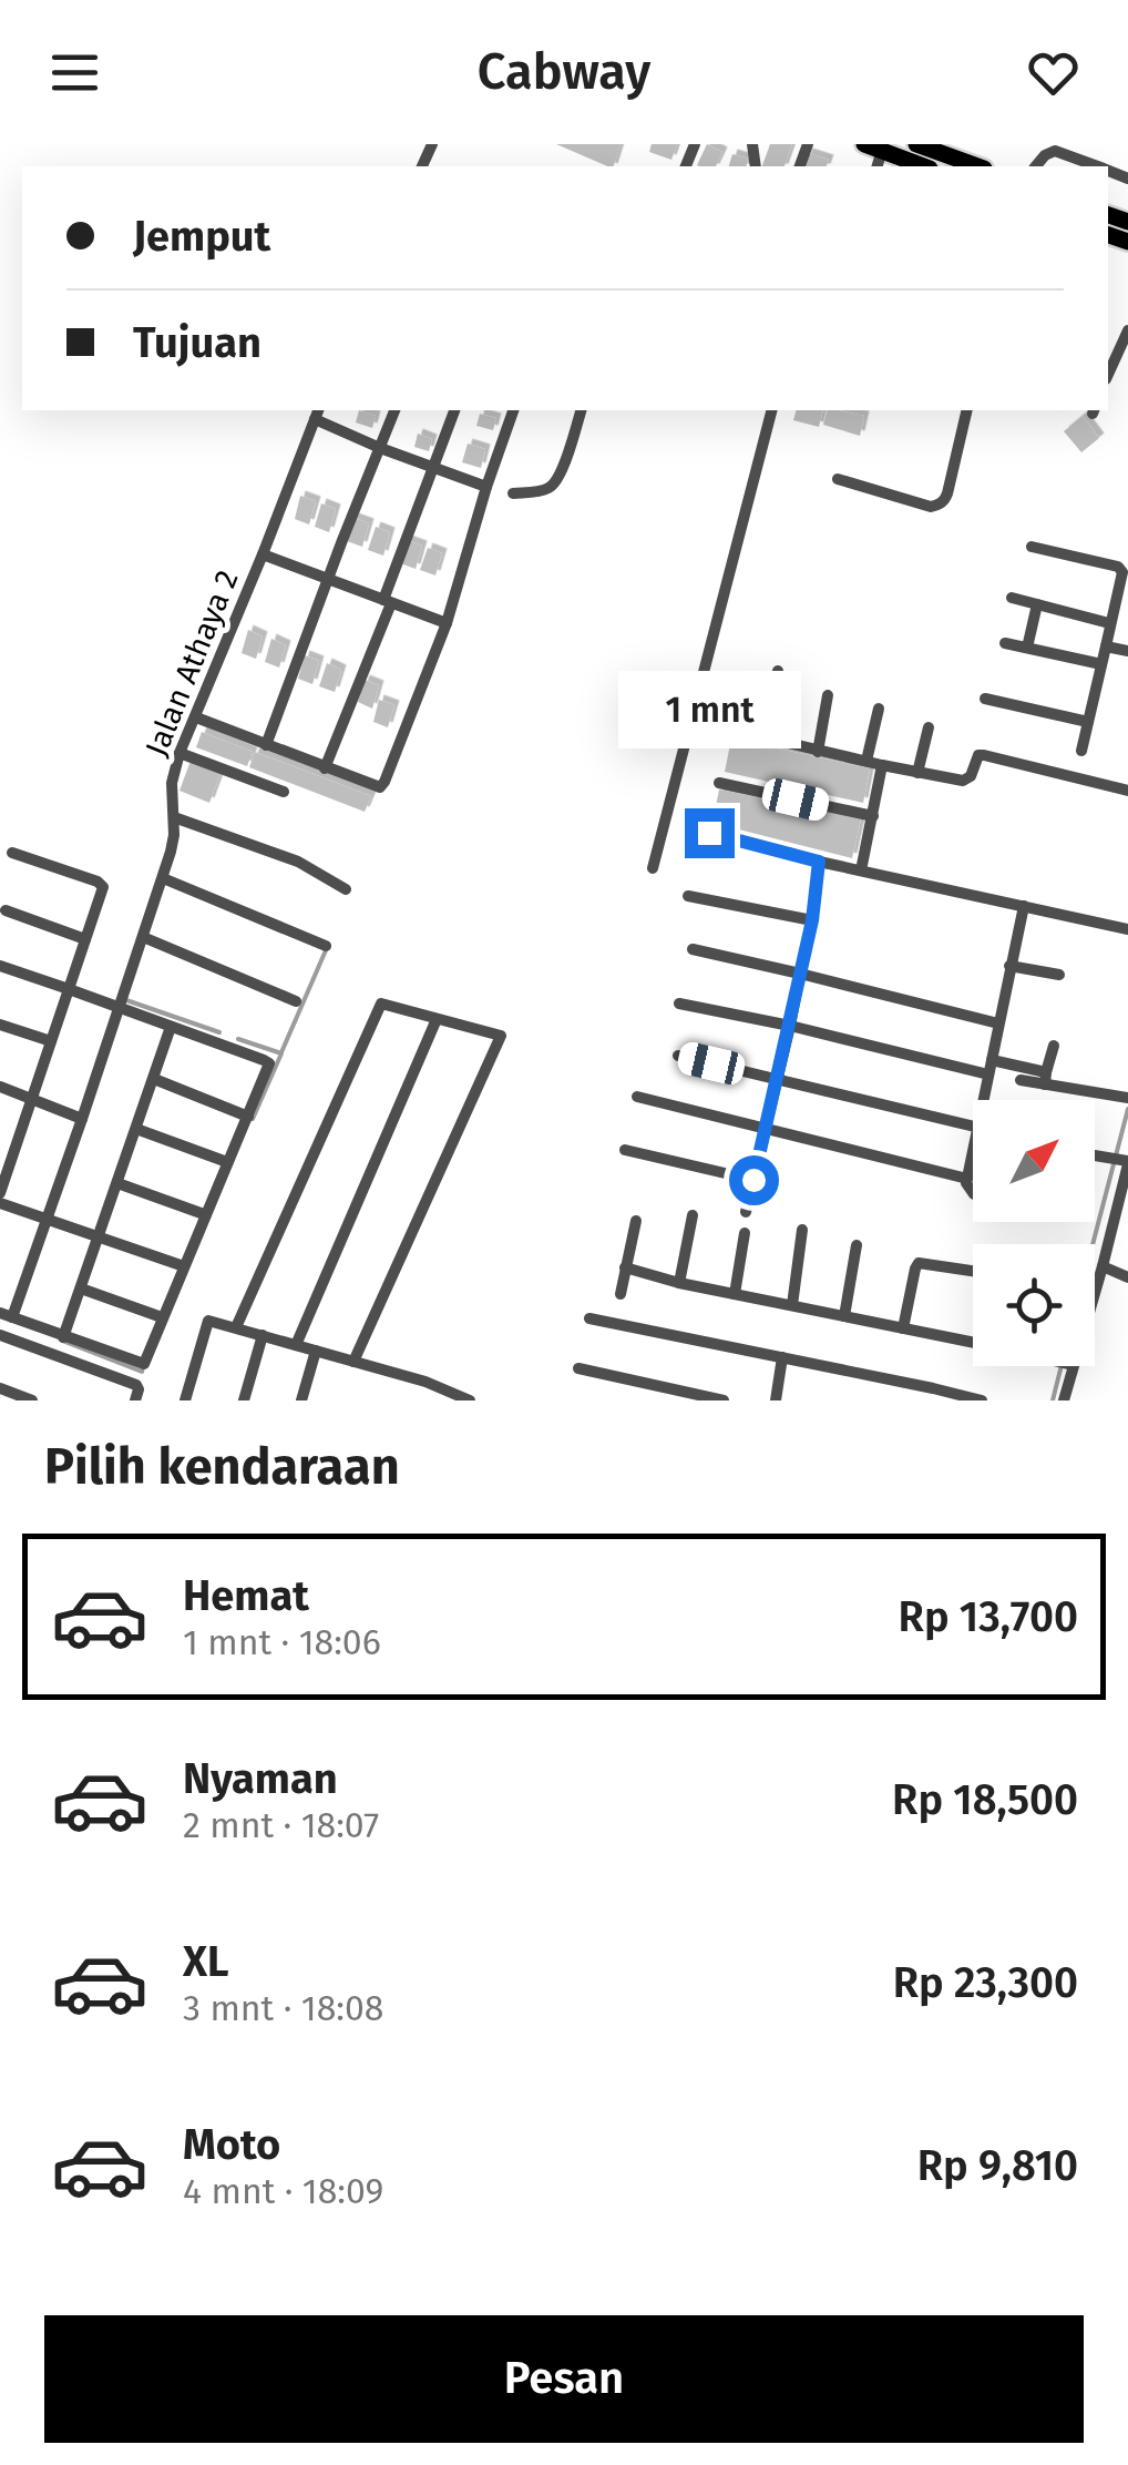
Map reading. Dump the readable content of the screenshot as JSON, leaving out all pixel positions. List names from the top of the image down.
{
  "streets": {
    "street": ["Jalan Athaya 2"]
  },
  "north": "top right",
  "page": {
    "header": "Cabway",
    "banner": ["Jemput", "Tujuan"],
    "bubble": "1 mnt",
    "heading": "Pilih kendaraan",
    "list": [
      {
        "name": "Hemat",
        "note": "1 mnt · 18:06",
        "value": "Rp 13,700"
      },
      {
        "name": "Nyaman",
        "note": "2 mnt · 18:07",
        "value": "Rp 18,500"
      },
      {
        "name": "XL",
        "note": "3 mnt · 18:08",
        "value": "Rp 23,300"
      },
      {
        "name": "Moto",
        "note": "4 mnt · 18:09",
        "value": "Rp 9,810"
      }
    ],
    "buttons": "Pesan"
  }
}
